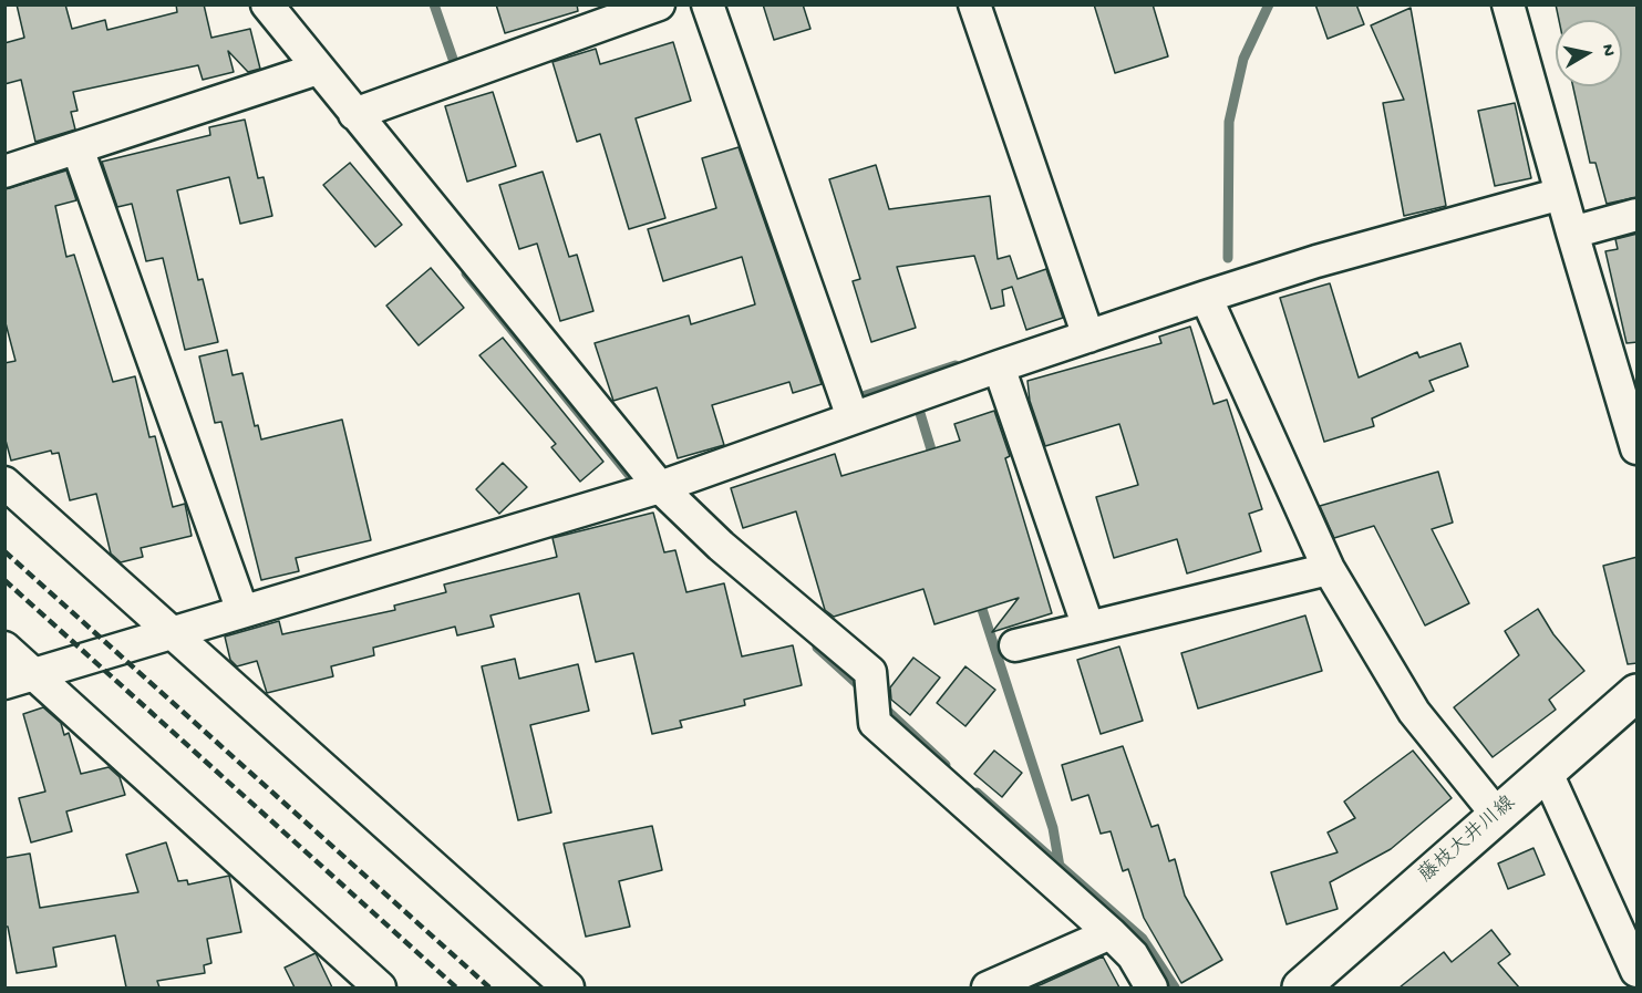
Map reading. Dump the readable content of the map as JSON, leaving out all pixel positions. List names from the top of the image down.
{
  "streets": {
    "main road": ["藤枝大井川線"]
  },
  "north": "right"
}
